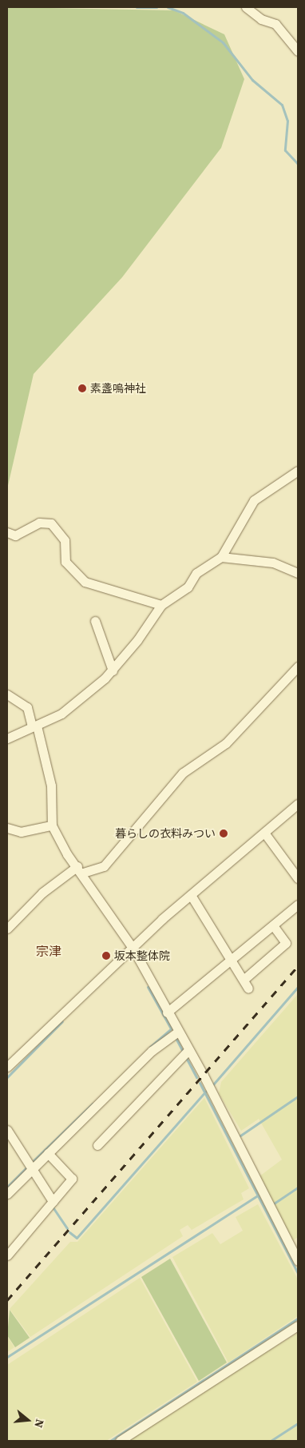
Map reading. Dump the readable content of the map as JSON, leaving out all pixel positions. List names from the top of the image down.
{
  "districts": ["宗津"],
  "places": ["素盞嗚神社", "暮らしの衣料みつい", "坂本整体院"],
  "north": "right"
}
